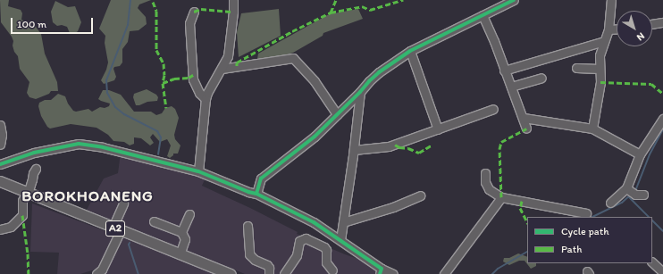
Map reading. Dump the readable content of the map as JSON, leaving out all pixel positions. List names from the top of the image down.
{
  "streets": {
    "main road": ["A2"]
  },
  "districts": ["BOROKHOANENG"],
  "legend": ["Cycle path", "Path"],
  "scale_bar": "100 m",
  "north": "bottom right"
}
